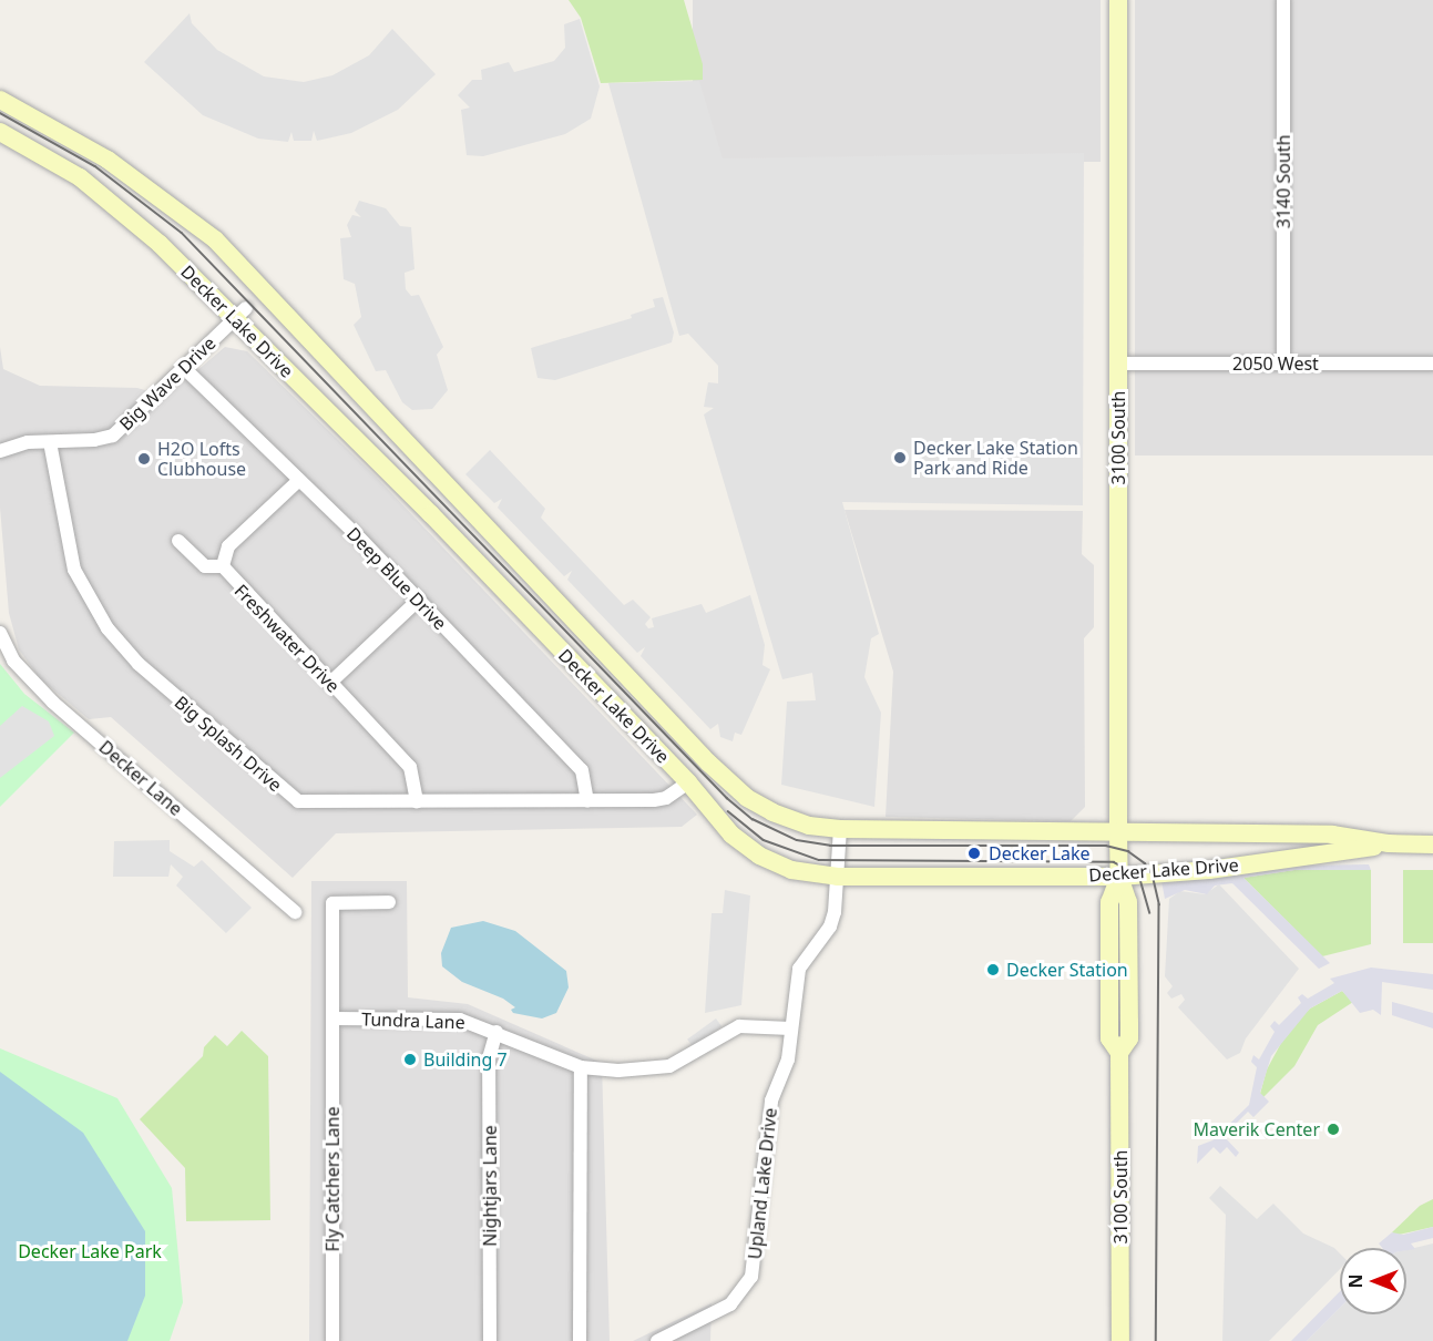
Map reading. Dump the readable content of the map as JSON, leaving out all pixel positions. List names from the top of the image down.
{
  "streets": {
    "street": [
      "3140 South",
      "Decker Lake Drive",
      "2050 West",
      "Big Wave Drive",
      "3100 South",
      "Deep Blue Drive",
      "Freshwater Drive",
      "Big Splash Drive",
      "Decker Lane",
      "Tundra Lane",
      "Fly Catchers Lane",
      "Upland Lake Drive",
      "Nightjars Lane"
    ]
  },
  "crossings": [
    ["3140 South", "2050 West"],
    ["Decker Lake Drive", "Big Wave Drive"],
    ["Decker Lake Drive", "3100 South"],
    ["Decker Lake Drive", "Big Splash Drive"],
    ["Decker Lake Drive", "Upland Lake Drive"],
    ["2050 West", "3100 South"],
    ["Big Wave Drive", "Deep Blue Drive"],
    ["Big Wave Drive", "Big Splash Drive"],
    ["Deep Blue Drive", "Freshwater Drive"],
    ["Deep Blue Drive", "Big Splash Drive"],
    ["Freshwater Drive", "Big Splash Drive"],
    ["Tundra Lane", "Fly Catchers Lane"],
    ["Tundra Lane", "Upland Lake Drive"],
    ["Tundra Lane", "Nightjars Lane"]
  ],
  "parks": ["Decker Lake Park"],
  "places": [
    "Decker Lake Station Park and Ride",
    "H2O Lofts Clubhouse",
    "Decker Lake",
    "Decker Station",
    "Building 7",
    "Maverik Center"
  ],
  "north": "left"
}
